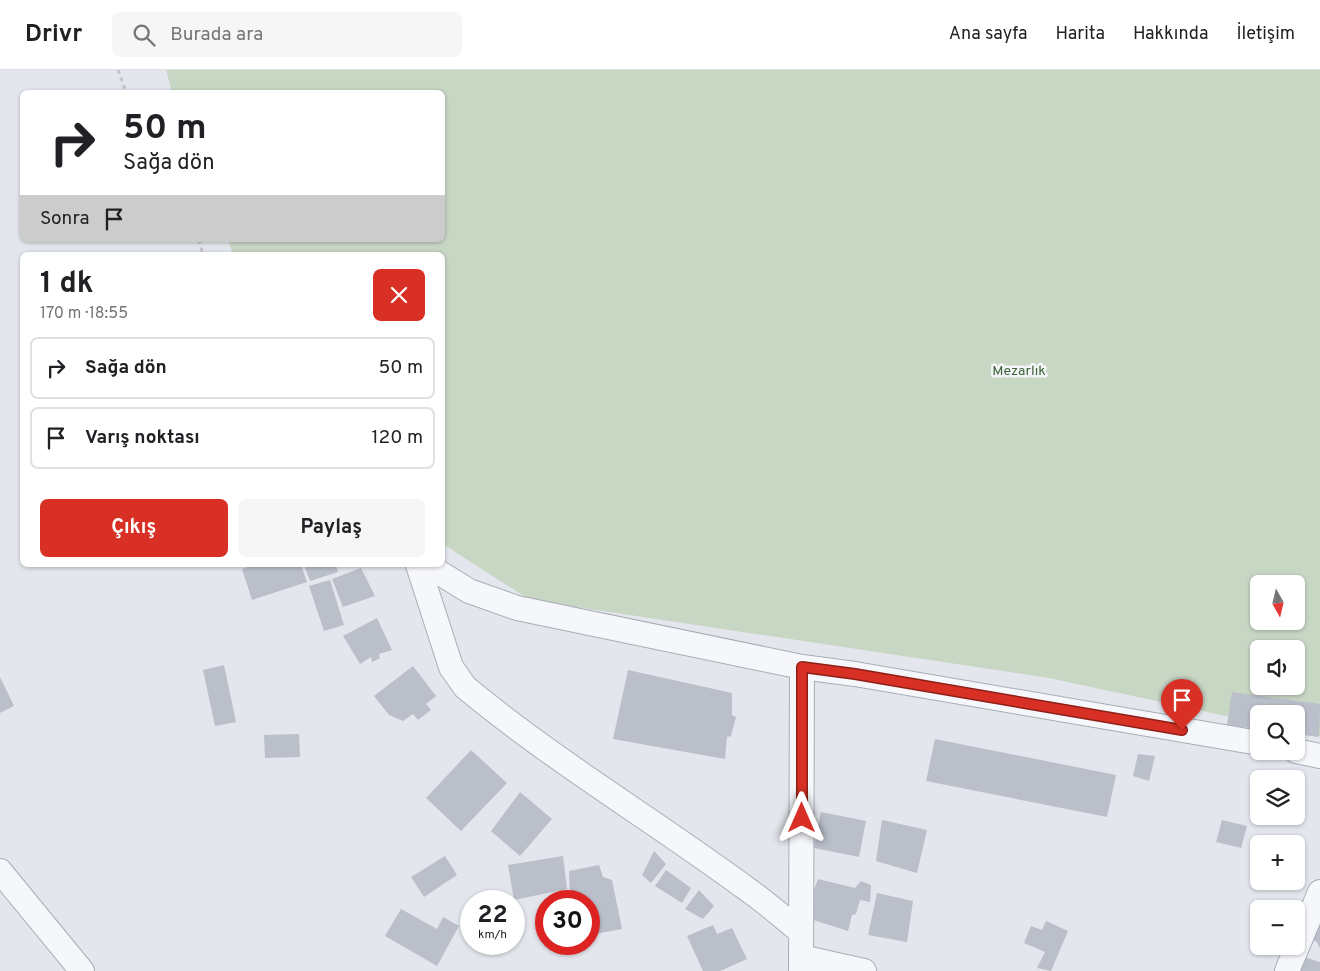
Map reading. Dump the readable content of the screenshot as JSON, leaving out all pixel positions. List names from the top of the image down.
{
  "parks": ["Mezarlık"],
  "north": "bottom",
  "page": {
    "header": "Drivr",
    "search": "Burada ara",
    "nav": [
      "Ana sayfa",
      "Harita",
      "Hakkında",
      "İletişim"
    ],
    "turn": ["50 m", "Sağa dön"],
    "then": "Sonra",
    "heading": ["1 dk", "170 m · 18:55"],
    "list": [
      {
        "name": "Sağa dön",
        "value": "50 m"
      },
      {
        "name": "Varış noktası",
        "value": "120 m"
      }
    ],
    "buttons": ["Çıkış", "Paylaş"],
    "map_buttons": ["+", "−"],
    "speed": "22 km/h",
    "limit": "30"
  }
}
